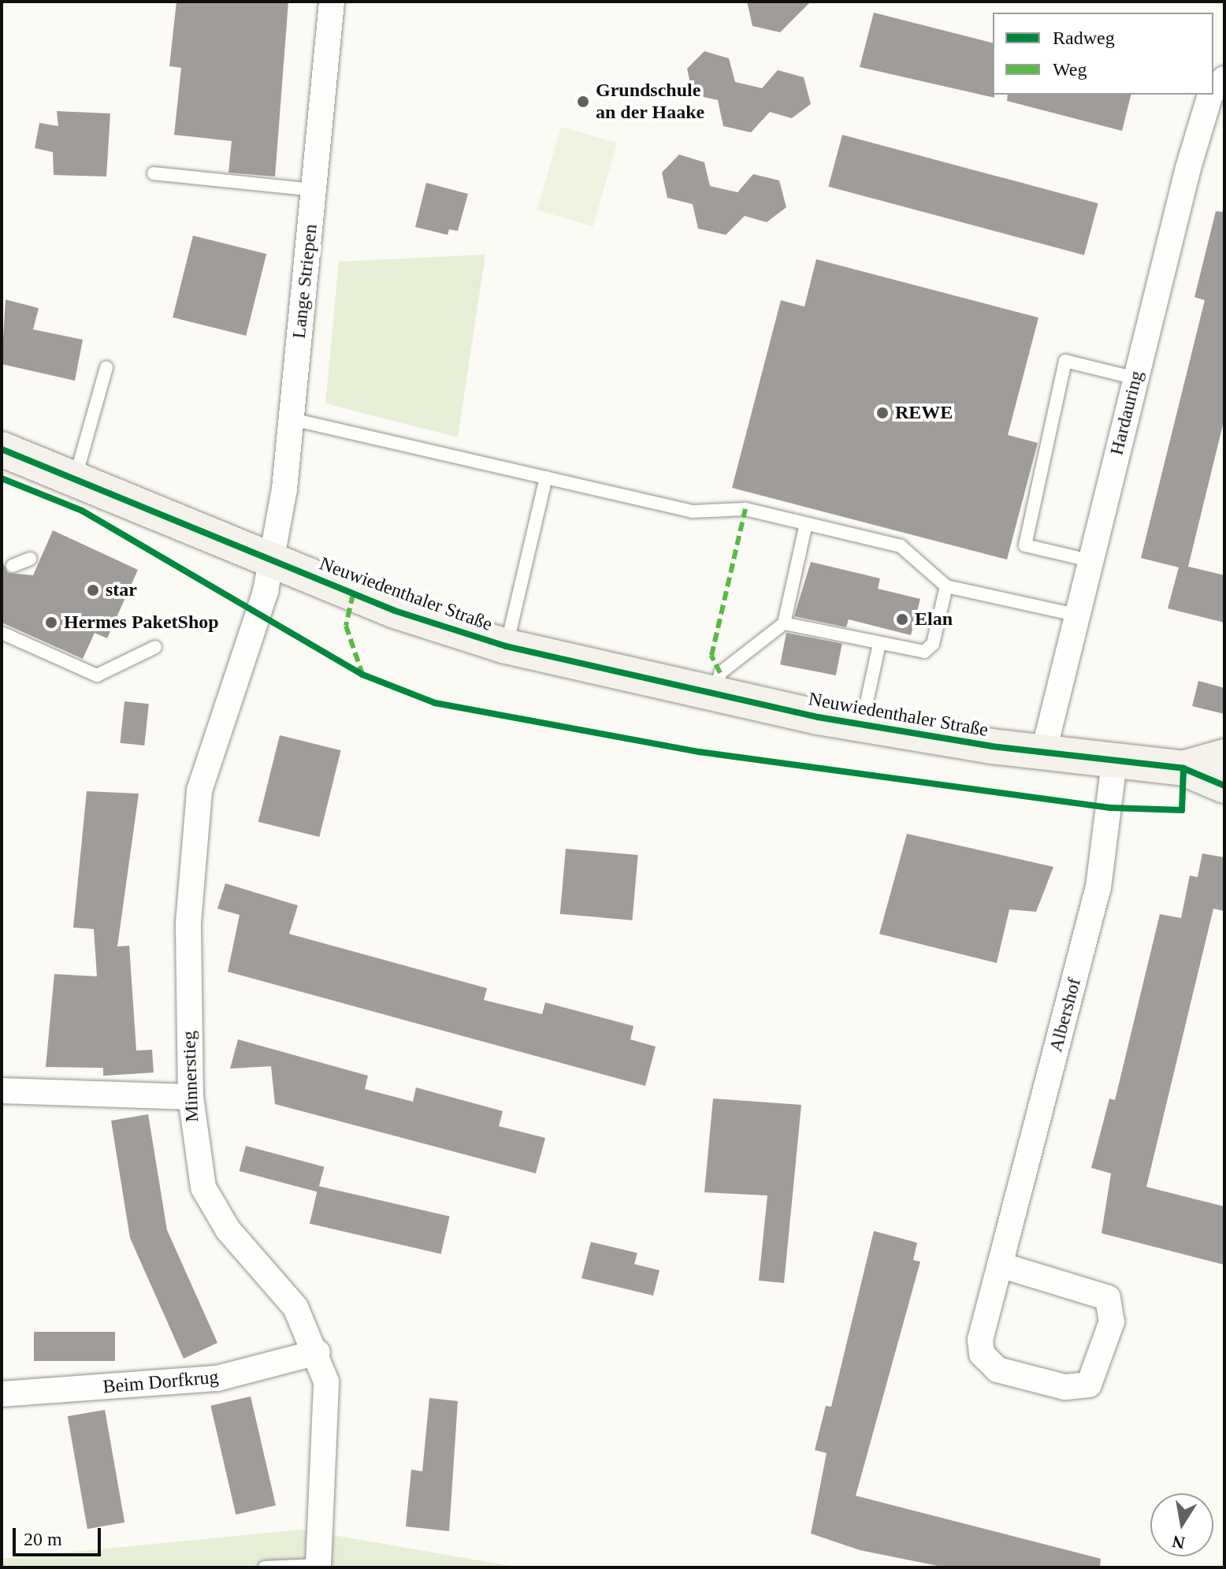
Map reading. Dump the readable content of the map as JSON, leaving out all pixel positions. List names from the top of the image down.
{
  "streets": {
    "street": [
      "Lange Striepen",
      "Hardauring",
      "Neuwiedenthaler Straße",
      "Albershof",
      "Minnerstieg",
      "Beim Dorfkrug"
    ]
  },
  "crossings": [
    ["Lange Striepen", "Neuwiedenthaler Straße"],
    ["Lange Striepen", "Minnerstieg"],
    ["Hardauring", "Neuwiedenthaler Straße"],
    ["Neuwiedenthaler Straße", "Albershof"],
    ["Neuwiedenthaler Straße", "Minnerstieg"],
    ["Minnerstieg", "Beim Dorfkrug"]
  ],
  "places": [
    "Grundschule an der Haake",
    "REWE",
    "star",
    "Elan",
    "Hermes PaketShop"
  ],
  "legend": ["Radweg", "Weg"],
  "scale_bar": "20 m",
  "north": "bottom"
}
